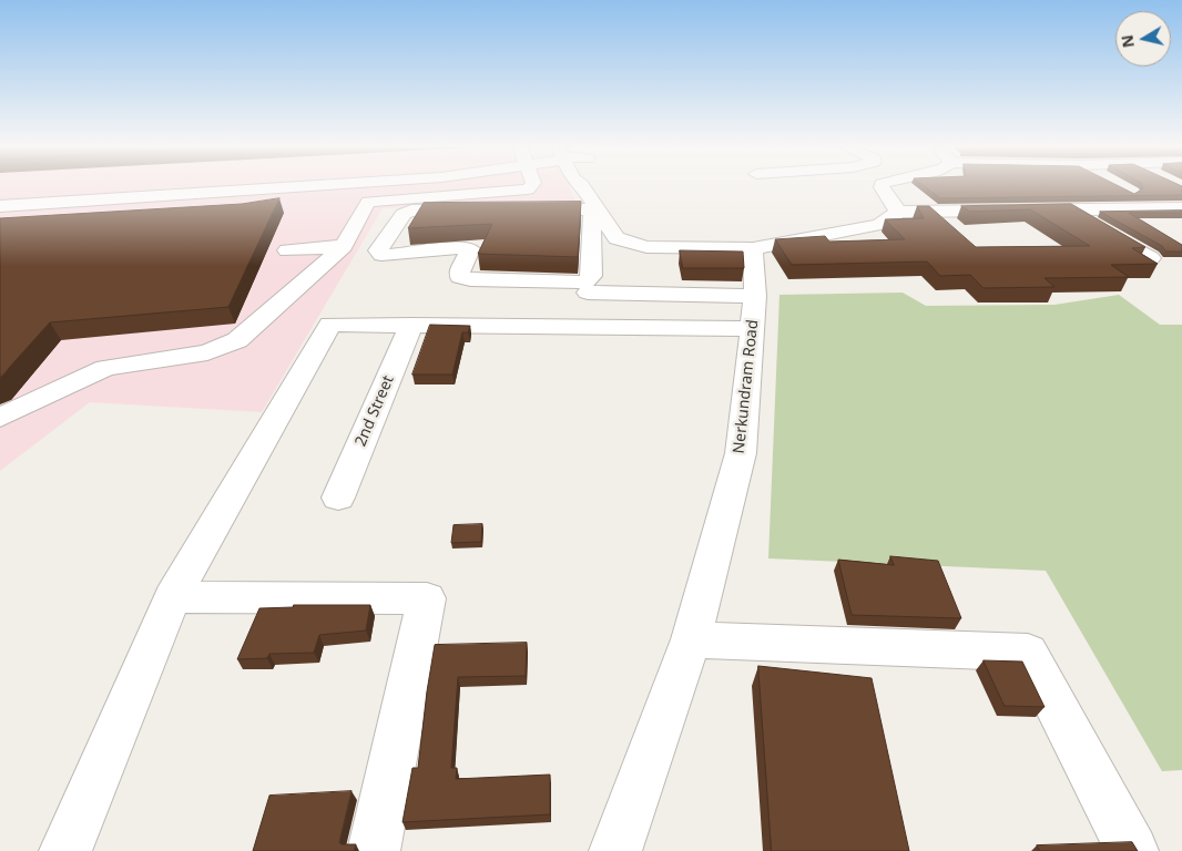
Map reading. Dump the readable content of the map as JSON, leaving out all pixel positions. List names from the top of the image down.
{
  "streets": {
    "street": ["Nerkundram Road", "2nd Street"]
  },
  "north": "left"
}
